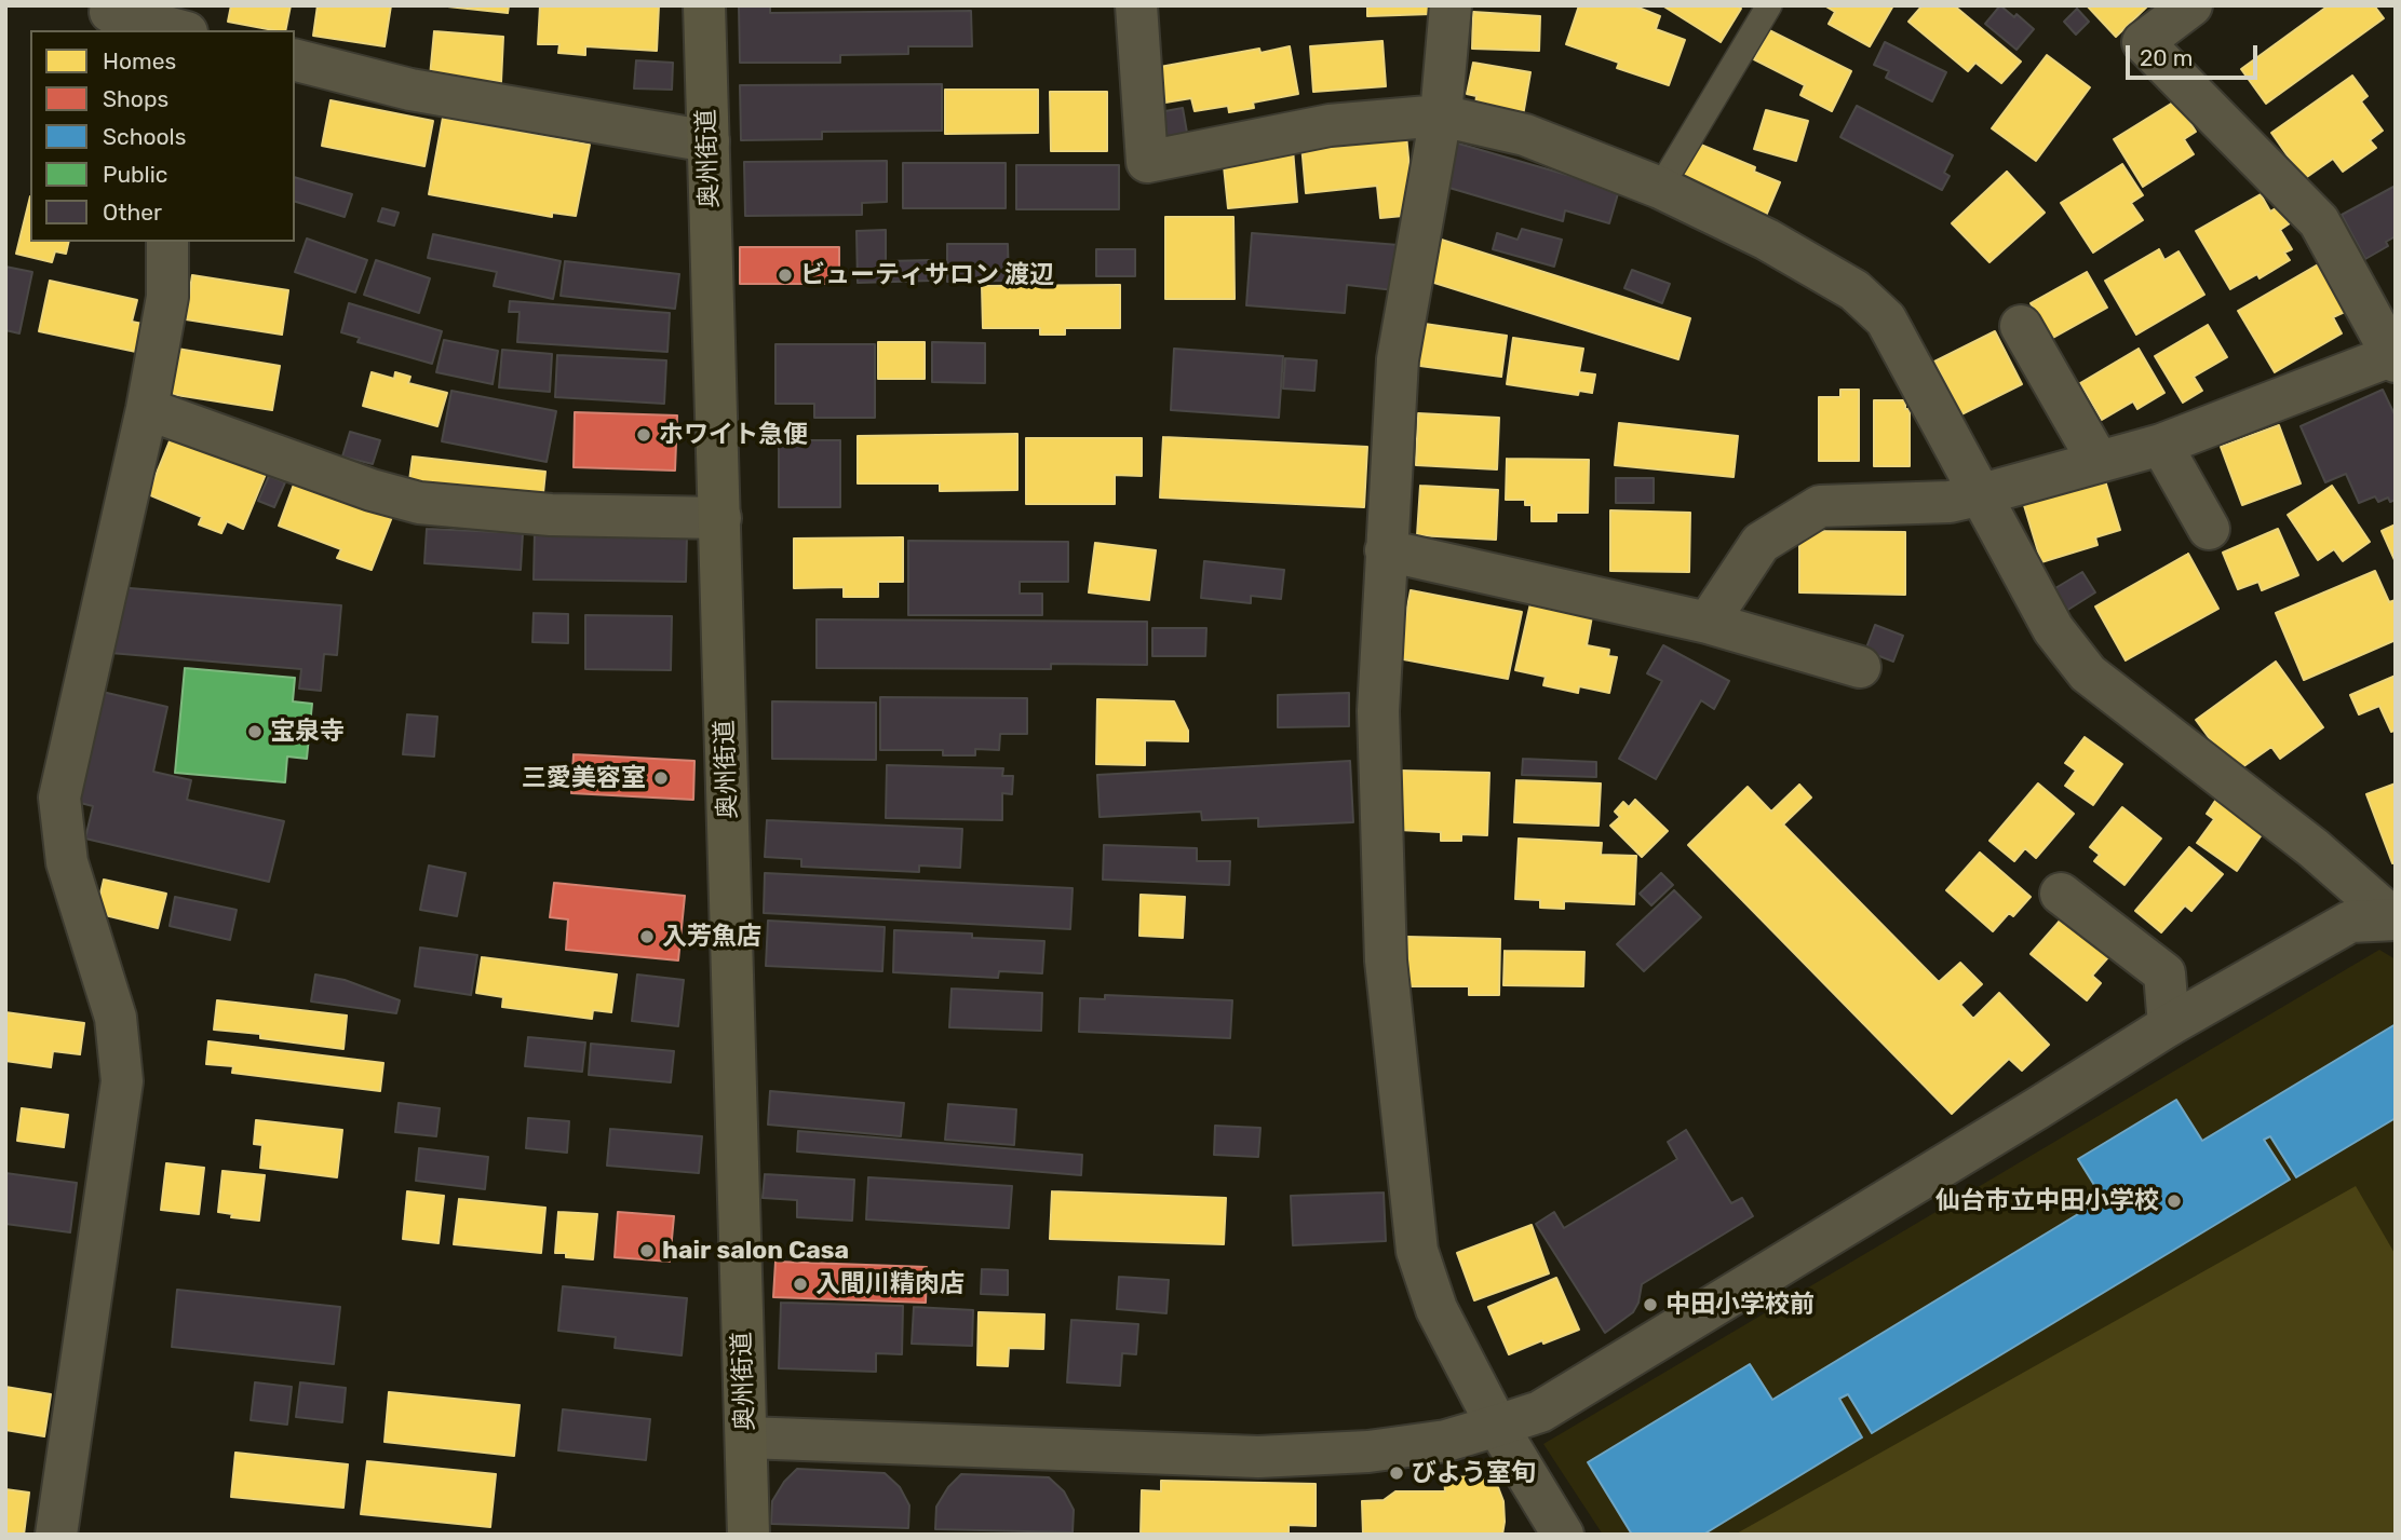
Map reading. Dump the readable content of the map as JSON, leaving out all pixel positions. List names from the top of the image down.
{
  "streets": {
    "main road": ["奥州街道"]
  },
  "places": [
    "ビューティサロン 渡辺",
    "ホワイト急便",
    "宝泉寺",
    "三愛美容室",
    "入芳魚店",
    "仙台市立中田小学校",
    "hair salon Casa",
    "入間川精肉店",
    "中田小学校前",
    "びよう室旬"
  ],
  "legend": [
    "Homes",
    "Shops",
    "Schools",
    "Public",
    "Other"
  ],
  "scale_bar": "20 m"
}
